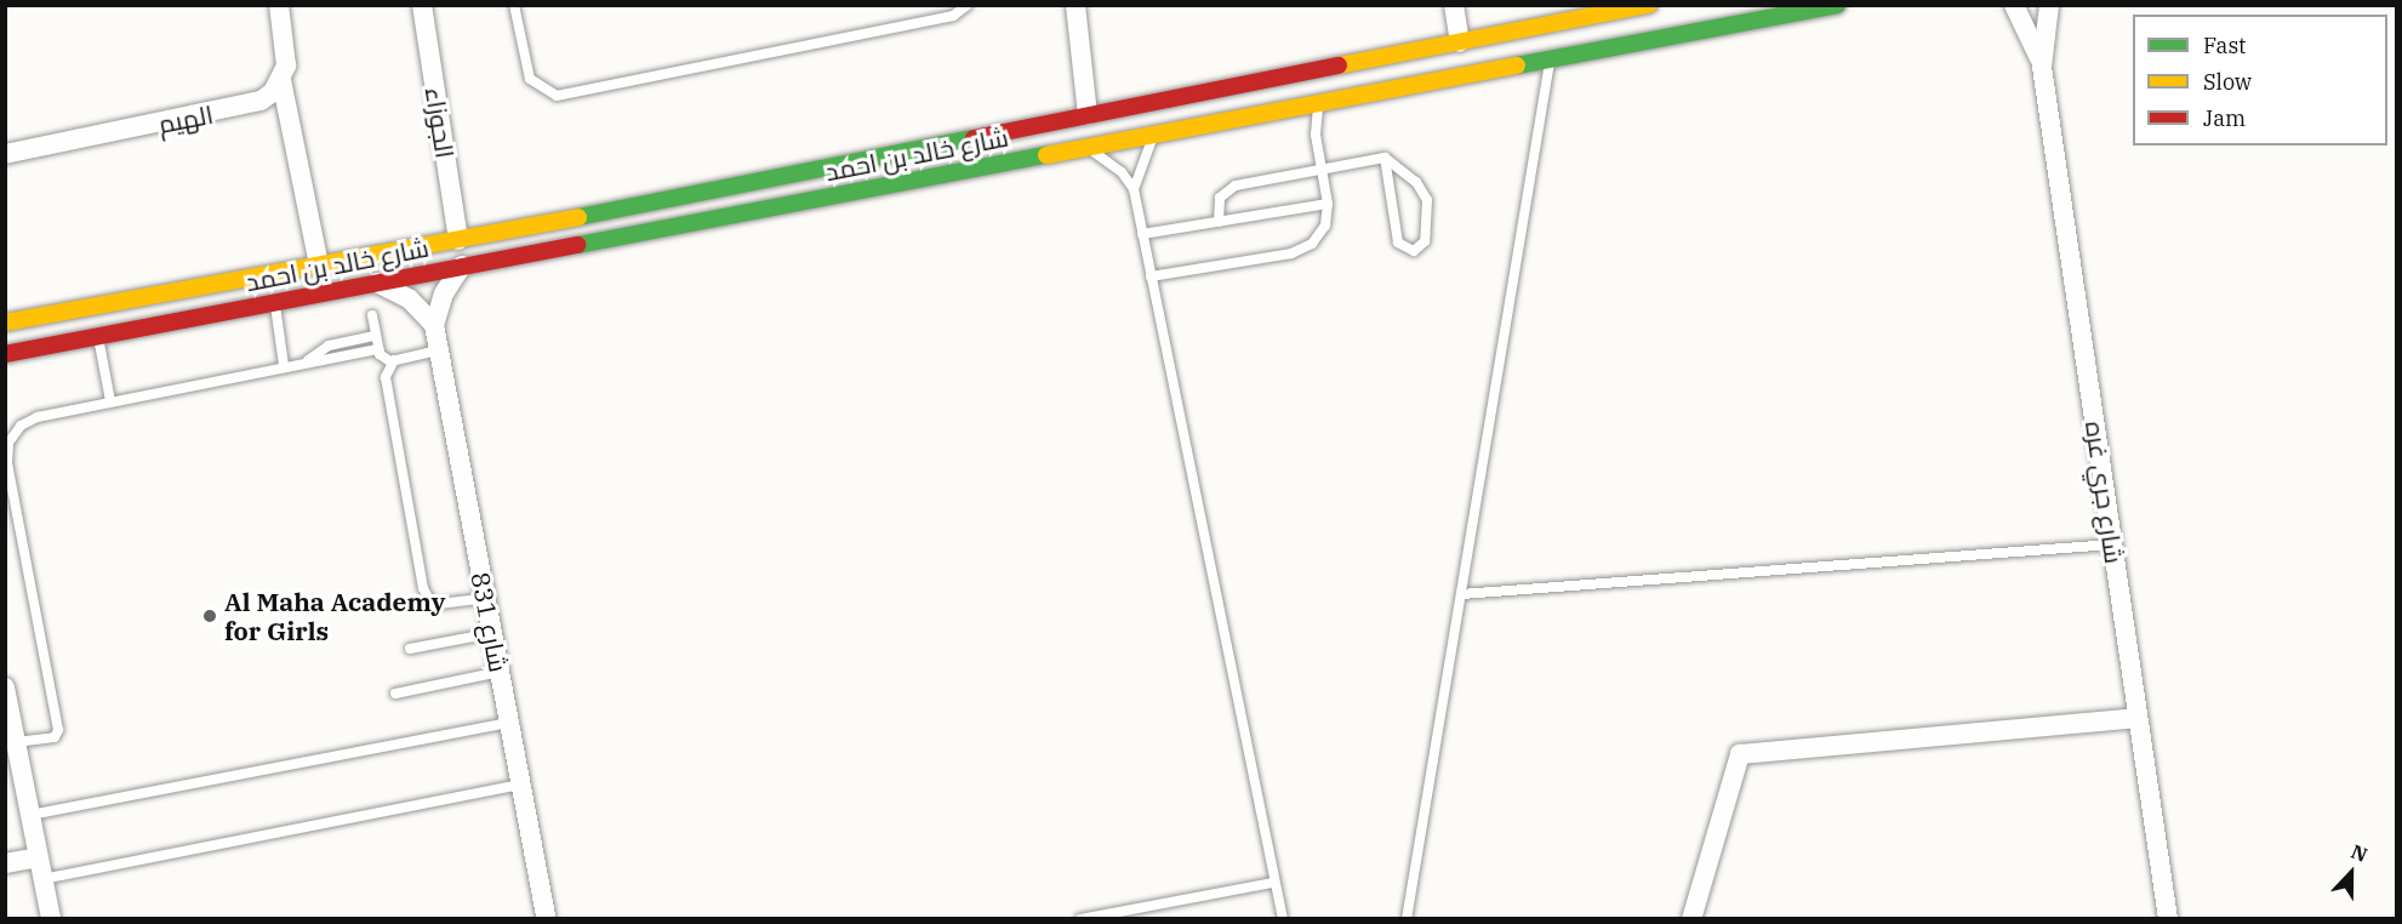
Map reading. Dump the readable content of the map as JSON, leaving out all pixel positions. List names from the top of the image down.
{
  "streets": {
    "main road": ["شارع خالد بن احمد"],
    "street": [
      "الهيم",
      "الجوزاء",
      "شارع جري غره",
      "شارع 831"
    ]
  },
  "crossings": [
    ["الجوزاء", "شارع خالد بن احمد"],
    ["شارع خالد بن احمد", "شارع 831"]
  ],
  "places": ["Al Maha Academy for Girls"],
  "legend": ["Fast", "Slow", "Jam"],
  "north": "top"
}
